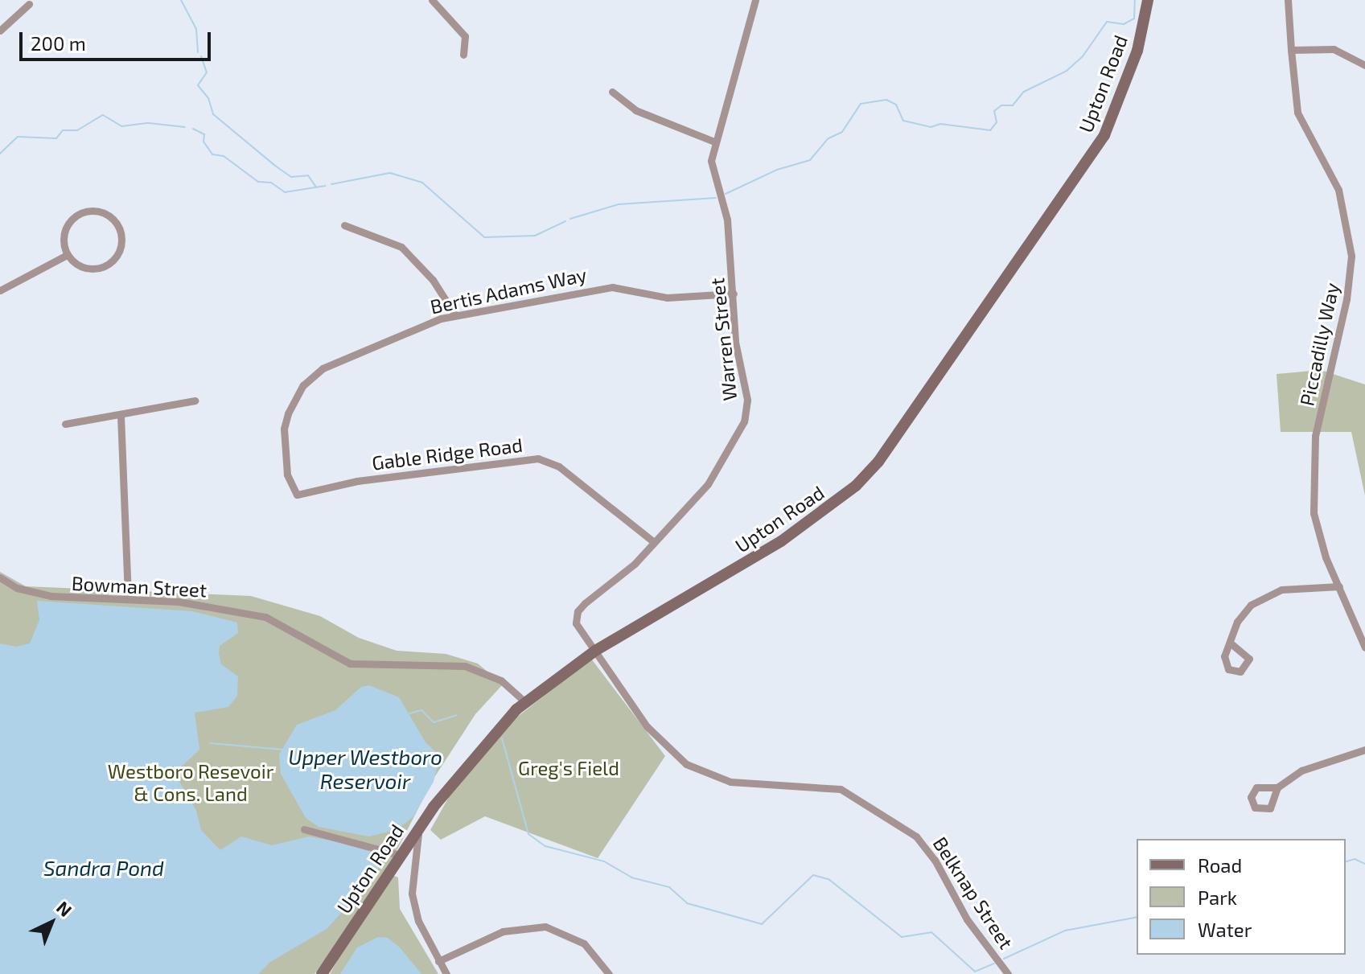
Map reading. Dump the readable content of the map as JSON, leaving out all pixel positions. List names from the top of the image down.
{
  "streets": {
    "main road": ["Upton Road"],
    "street": [
      "Bertis Adams Way",
      "Warren Street",
      "Piccadilly Way",
      "Gable Ridge Road",
      "Bowman Street",
      "Belknap Street"
    ]
  },
  "crossings": [
    ["Upton Road", "Warren Street"],
    ["Upton Road", "Bowman Street"],
    ["Upton Road", "Belknap Street"],
    ["Bertis Adams Way", "Warren Street"],
    ["Bertis Adams Way", "Gable Ridge Road"],
    ["Warren Street", "Gable Ridge Road"],
    ["Warren Street", "Belknap Street"]
  ],
  "water": ["Upper Westboro Reservoir", "Sandra Pond"],
  "parks": ["Greg's Field", "Westboro Resevoir & Cons. Land"],
  "legend": ["Road", "Park", "Water"],
  "scale_bar": "200 m",
  "north": "top right"
}
